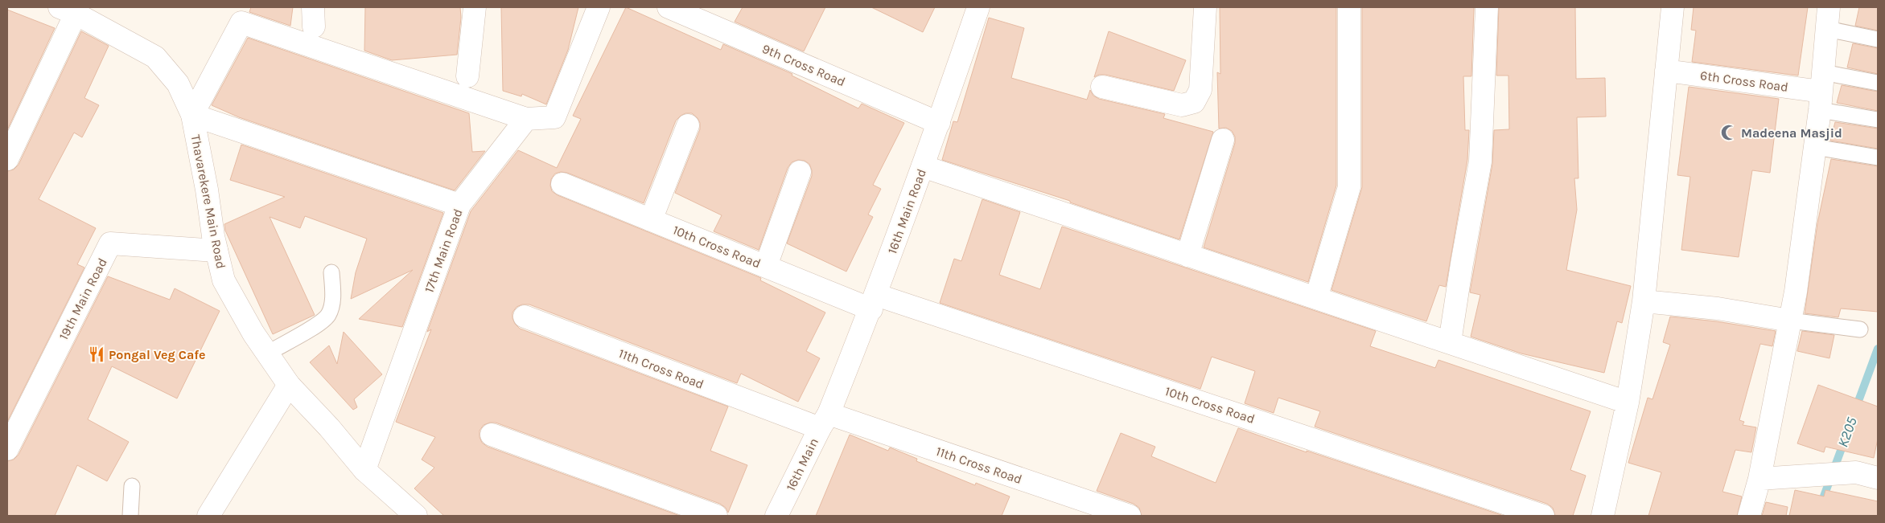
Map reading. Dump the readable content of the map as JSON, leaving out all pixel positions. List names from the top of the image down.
{
  "streets": {
    "street": [
      "9th Cross Road",
      "6th Cross Road",
      "Thavarekere Main Road",
      "16th Main Road",
      "10th Cross Road",
      "17th Main Road",
      "19th Main Road",
      "11th Cross Road",
      "16th Main"
    ]
  },
  "crossings": [
    ["9th Cross Road", "16th Main Road"],
    ["Thavarekere Main Road", "17th Main Road"],
    ["Thavarekere Main Road", "19th Main Road"],
    ["16th Main Road", "10th Cross Road"],
    ["16th Main Road", "11th Cross Road"],
    ["16th Main Road", "16th Main"],
    ["11th Cross Road", "16th Main"]
  ],
  "water": ["K205"],
  "places": {
    "mosque": ["Madeena Masjid"],
    "restaurant": ["Pongal Veg Cafe"]
  }
}
